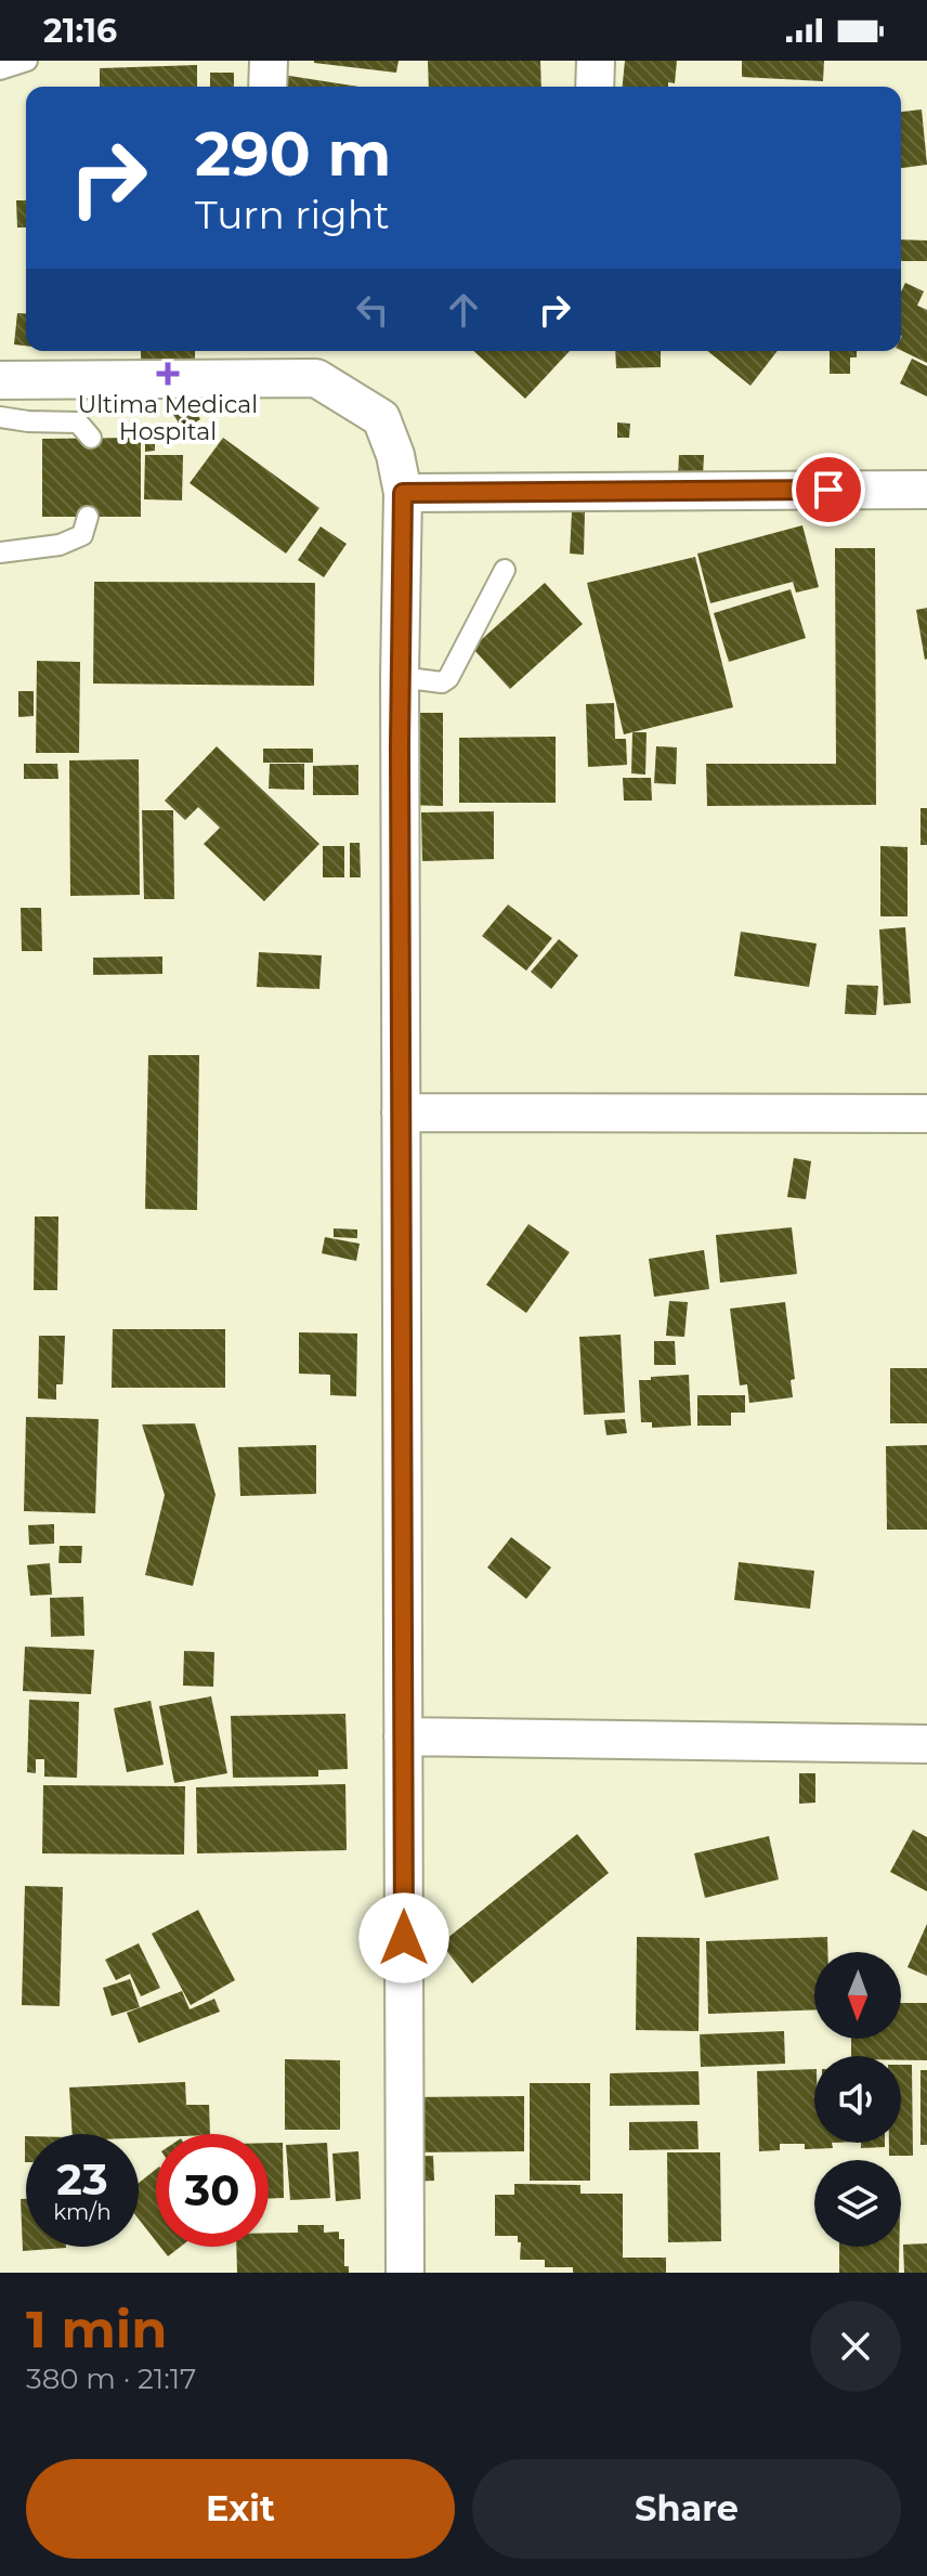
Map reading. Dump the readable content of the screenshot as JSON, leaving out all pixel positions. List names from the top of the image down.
{
  "places": {
    "health": ["Ultima Medical Hospital"]
  },
  "north": "bottom",
  "page": {
    "status": "21:16",
    "turn": ["290 m", "Turn right"],
    "speed": "23 km/h",
    "limit": "30",
    "heading": ["1 min", "380 m · 21:17"],
    "buttons": ["Exit", "Share"]
  }
}
